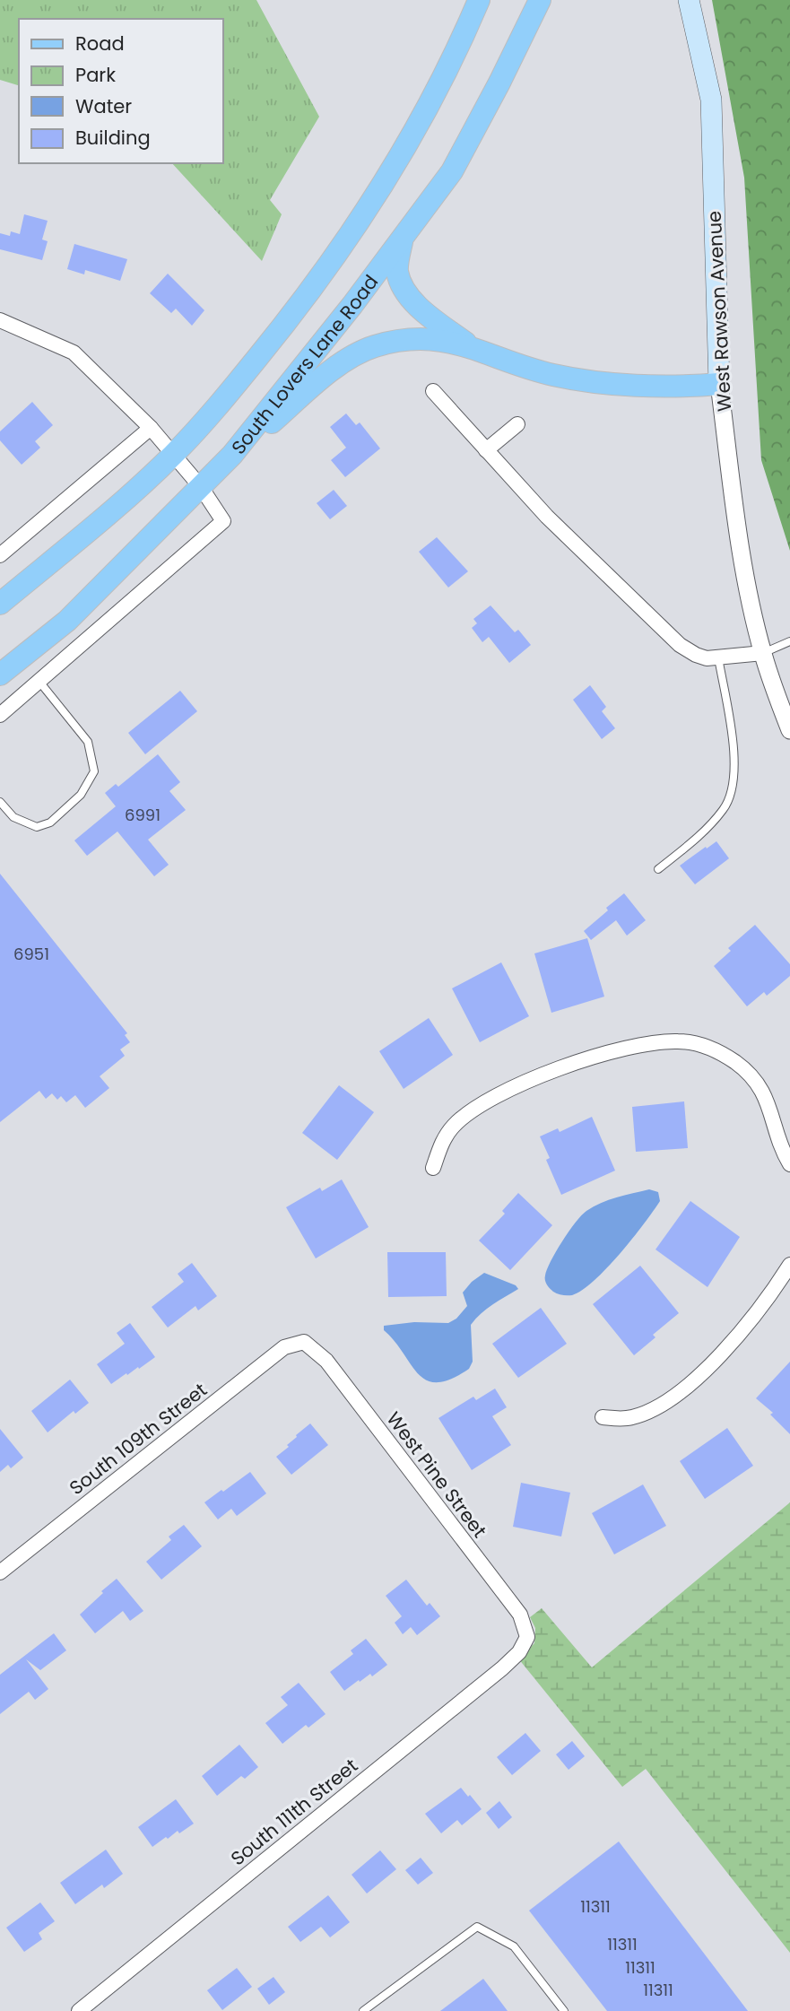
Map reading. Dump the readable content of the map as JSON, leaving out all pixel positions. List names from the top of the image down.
{
  "streets": {
    "main road": ["West Rawson Avenue", "South Lovers Lane Road"],
    "street": ["South 109th Street", "West Pine Street", "South 111th Street"]
  },
  "crossings": [
    ["South 109th Street", "West Pine Street"],
    ["West Pine Street", "South 111th Street"]
  ],
  "house_numbers": [
    "6991",
    "6951",
    "11311",
    "11311",
    "11311",
    "11311"
  ],
  "legend": [
    "Road",
    "Park",
    "Water",
    "Building"
  ]
}
